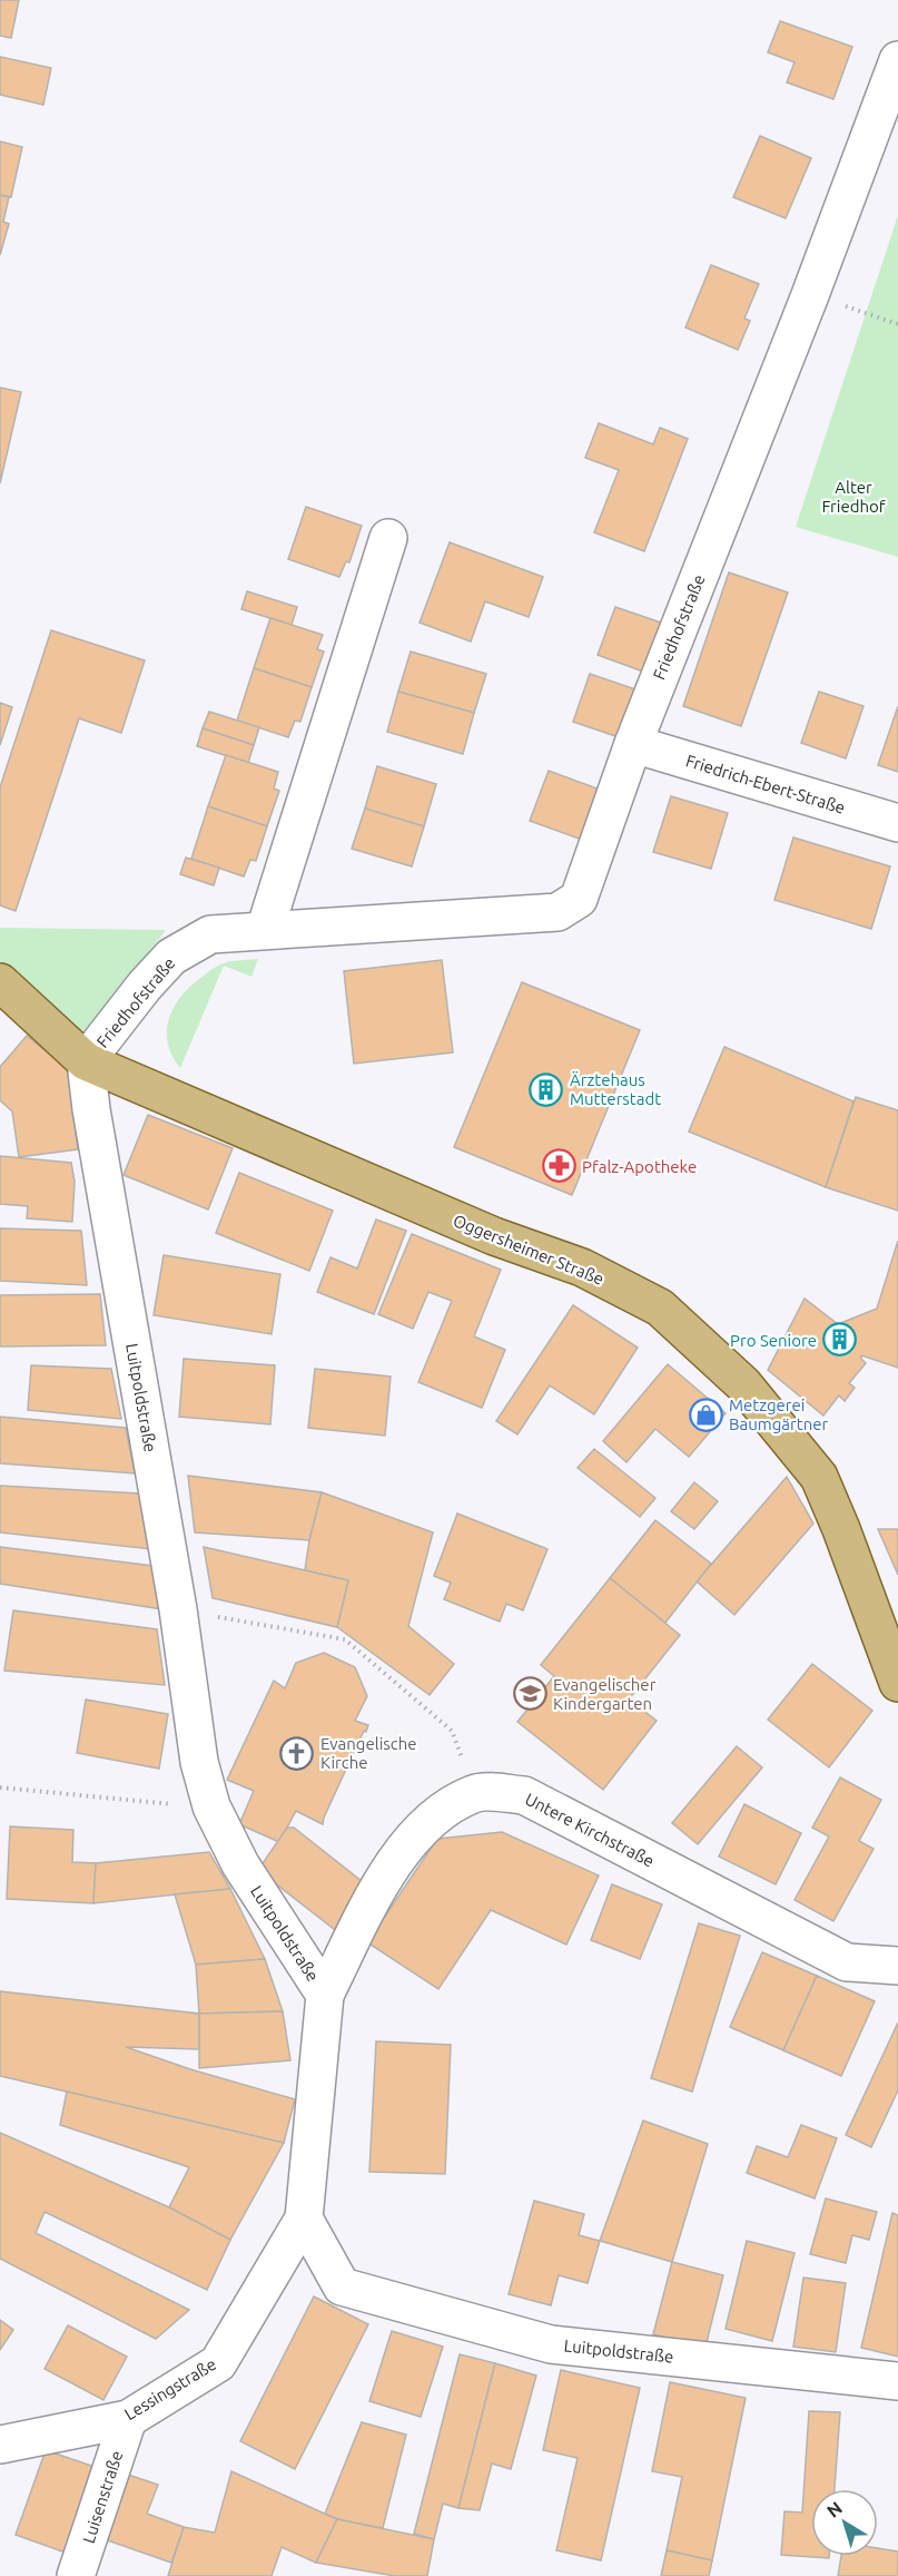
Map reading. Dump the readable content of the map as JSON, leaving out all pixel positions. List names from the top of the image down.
{
  "streets": {
    "main road": ["Oggersheimer Straße"],
    "street": [
      "Friedhofstraße",
      "Friedrich-Ebert-Straße",
      "Luitpoldstraße",
      "Untere Kirchstraße",
      "Lessingstraße",
      "Luisenstraße"
    ]
  },
  "crossings": [
    ["Friedhofstraße", "Friedrich-Ebert-Straße"],
    ["Friedhofstraße", "Oggersheimer Straße"],
    ["Friedhofstraße", "Luitpoldstraße"],
    ["Oggersheimer Straße", "Luitpoldstraße"],
    ["Luitpoldstraße", "Untere Kirchstraße"],
    ["Luitpoldstraße", "Lessingstraße"],
    ["Lessingstraße", "Luisenstraße"]
  ],
  "parks": ["Alter Friedhof"],
  "places": {
    "building": ["Ärztehaus Mutterstadt", "Pro Seniore"],
    "pharmacy": ["Pfalz-Apotheke"],
    "shop": ["Metzgerei Baumgärtner"],
    "school or university": ["Evangelischer Kindergarten"],
    "church": ["Evangelische Kirche"]
  },
  "north": "top left"
}
